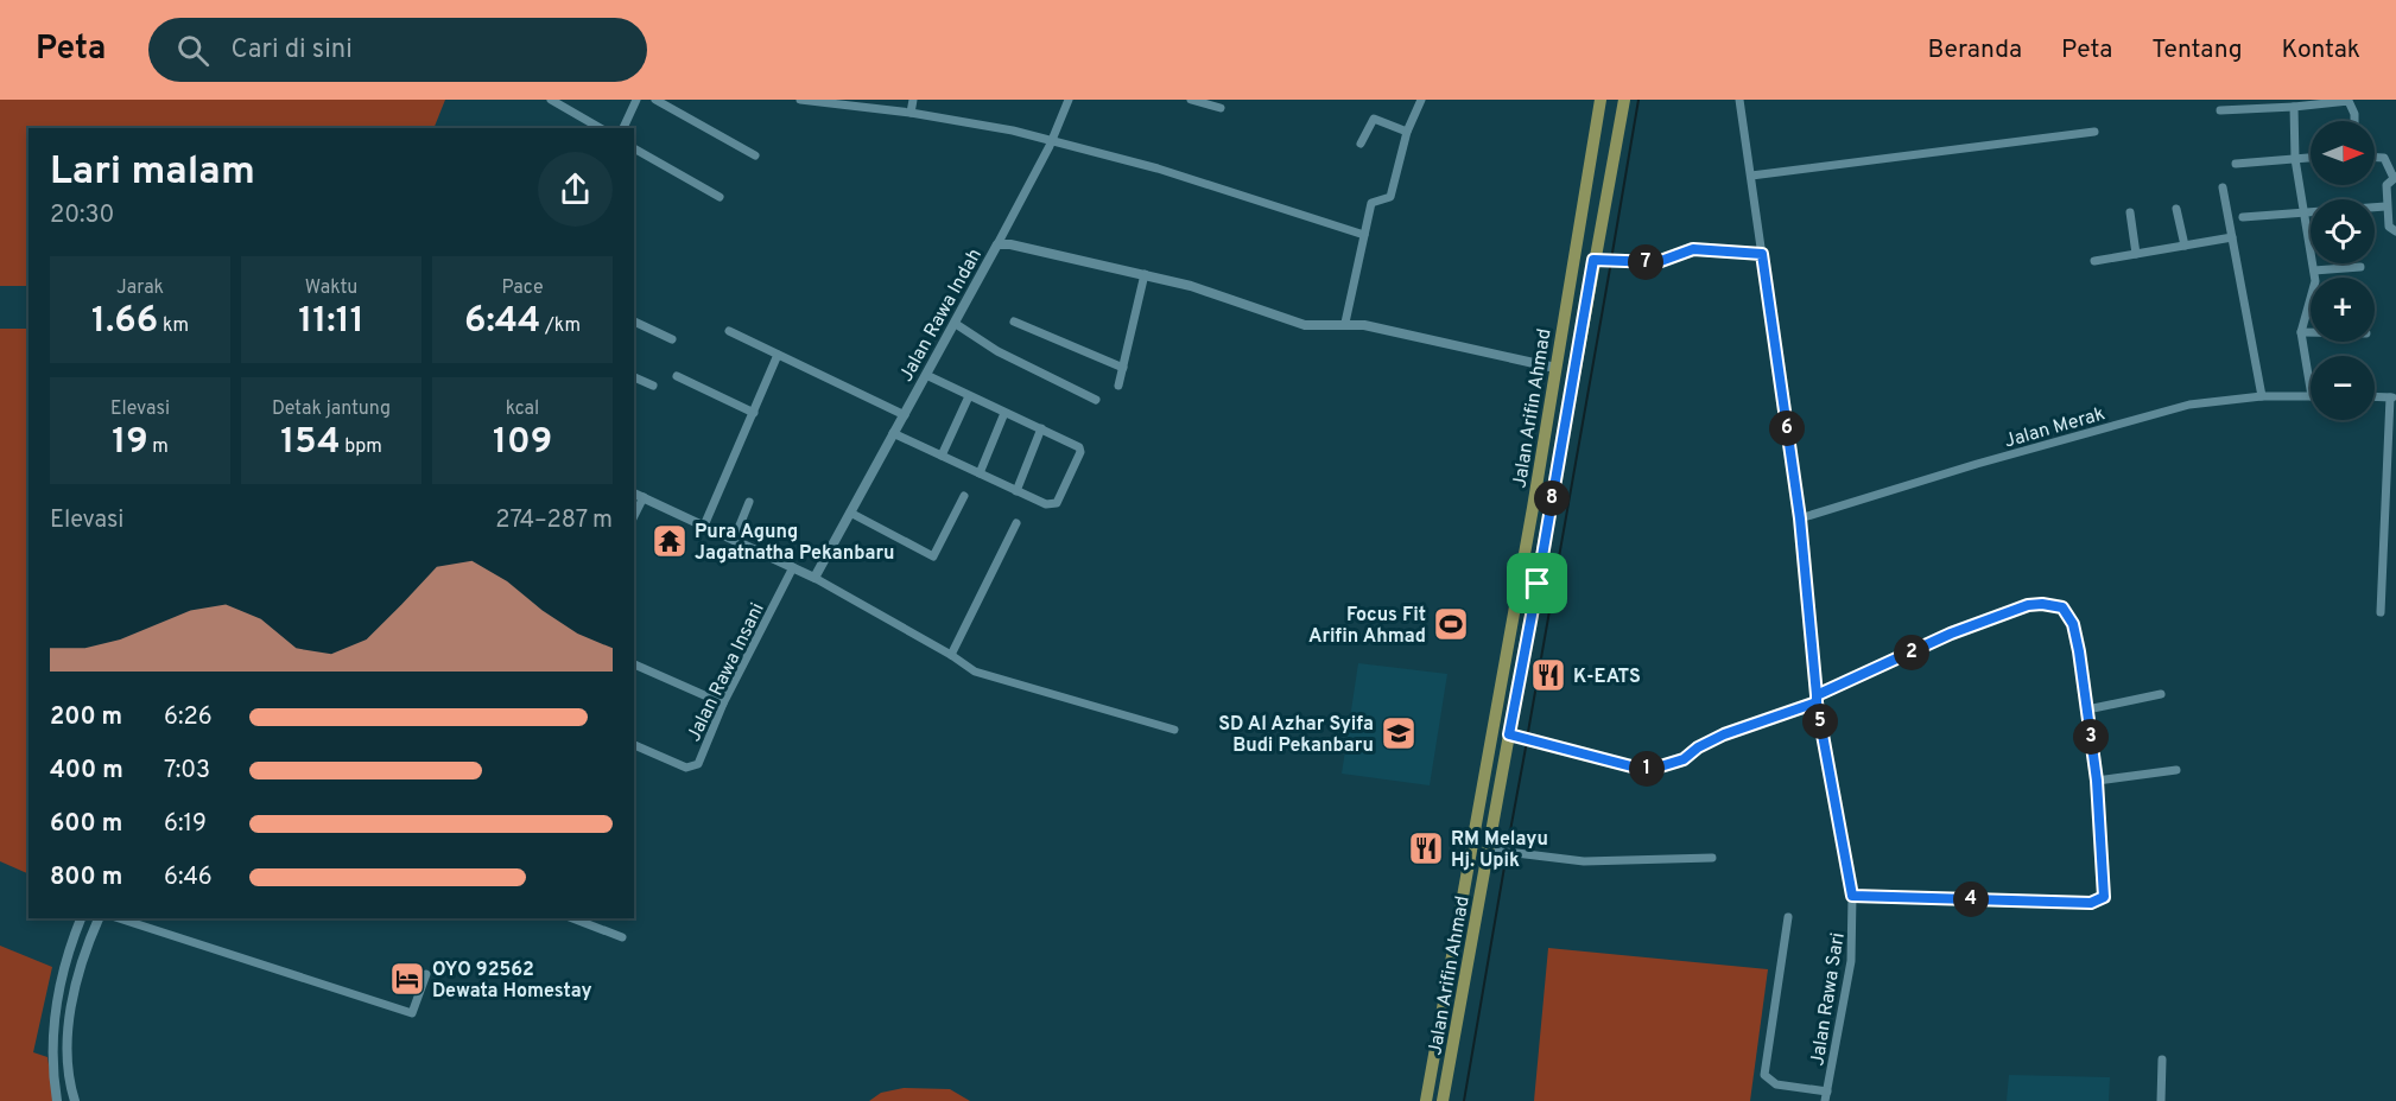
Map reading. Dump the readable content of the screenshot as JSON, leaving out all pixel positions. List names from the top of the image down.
{
  "streets": {
    "main road": ["Jalan Arifin Ahmad"],
    "street": [
      "Jalan Rawa Indah",
      "Jalan Merak",
      "Jalan Rawa Insani",
      "Jalan Rawa Sari"
    ]
  },
  "crossings": [
    ["Jalan Rawa Indah", "Jalan Arifin Ahmad"],
    ["Jalan Merak", "Jalan Rawa Sari"]
  ],
  "places": {
    "temple": ["Pura Agung Jagatnatha Pekanbaru"],
    "sports": ["Focus Fit Arifin Ahmad"],
    "restaurant": ["K-EATS", "RM Melayu Hj. Upik"],
    "school or university": ["SD Al Azhar Syifa Budi Pekanbaru"],
    "hotel": ["OYO 92562 Dewata Homestay"]
  },
  "north": "right",
  "page": {
    "header": "Peta",
    "search": "Cari di sini",
    "nav": [
      "Beranda",
      "Peta",
      "Tentang",
      "Kontak"
    ],
    "map_buttons": ["+", "−"],
    "heading": ["Lari malam", "20:30"],
    "pins": [
      "7",
      "6",
      "8",
      "2",
      "5",
      "3",
      "1",
      "4"
    ],
    "stats": [
      ["Jarak", "1.66 km"],
      ["Waktu", "11:11"],
      ["Pace", "6:44 /km"],
      ["Elevasi", "19 m"],
      ["Detak jantung", "154 bpm"],
      ["kcal", "109"]
    ],
    "chart": ["Elevasi", "274–287 m"],
    "list": [
      {
        "name": "200 m",
        "note": "6:26"
      },
      {
        "name": "400 m",
        "note": "7:03"
      },
      {
        "name": "600 m",
        "note": "6:19"
      },
      {
        "name": "800 m",
        "note": "6:46"
      }
    ]
  }
}
